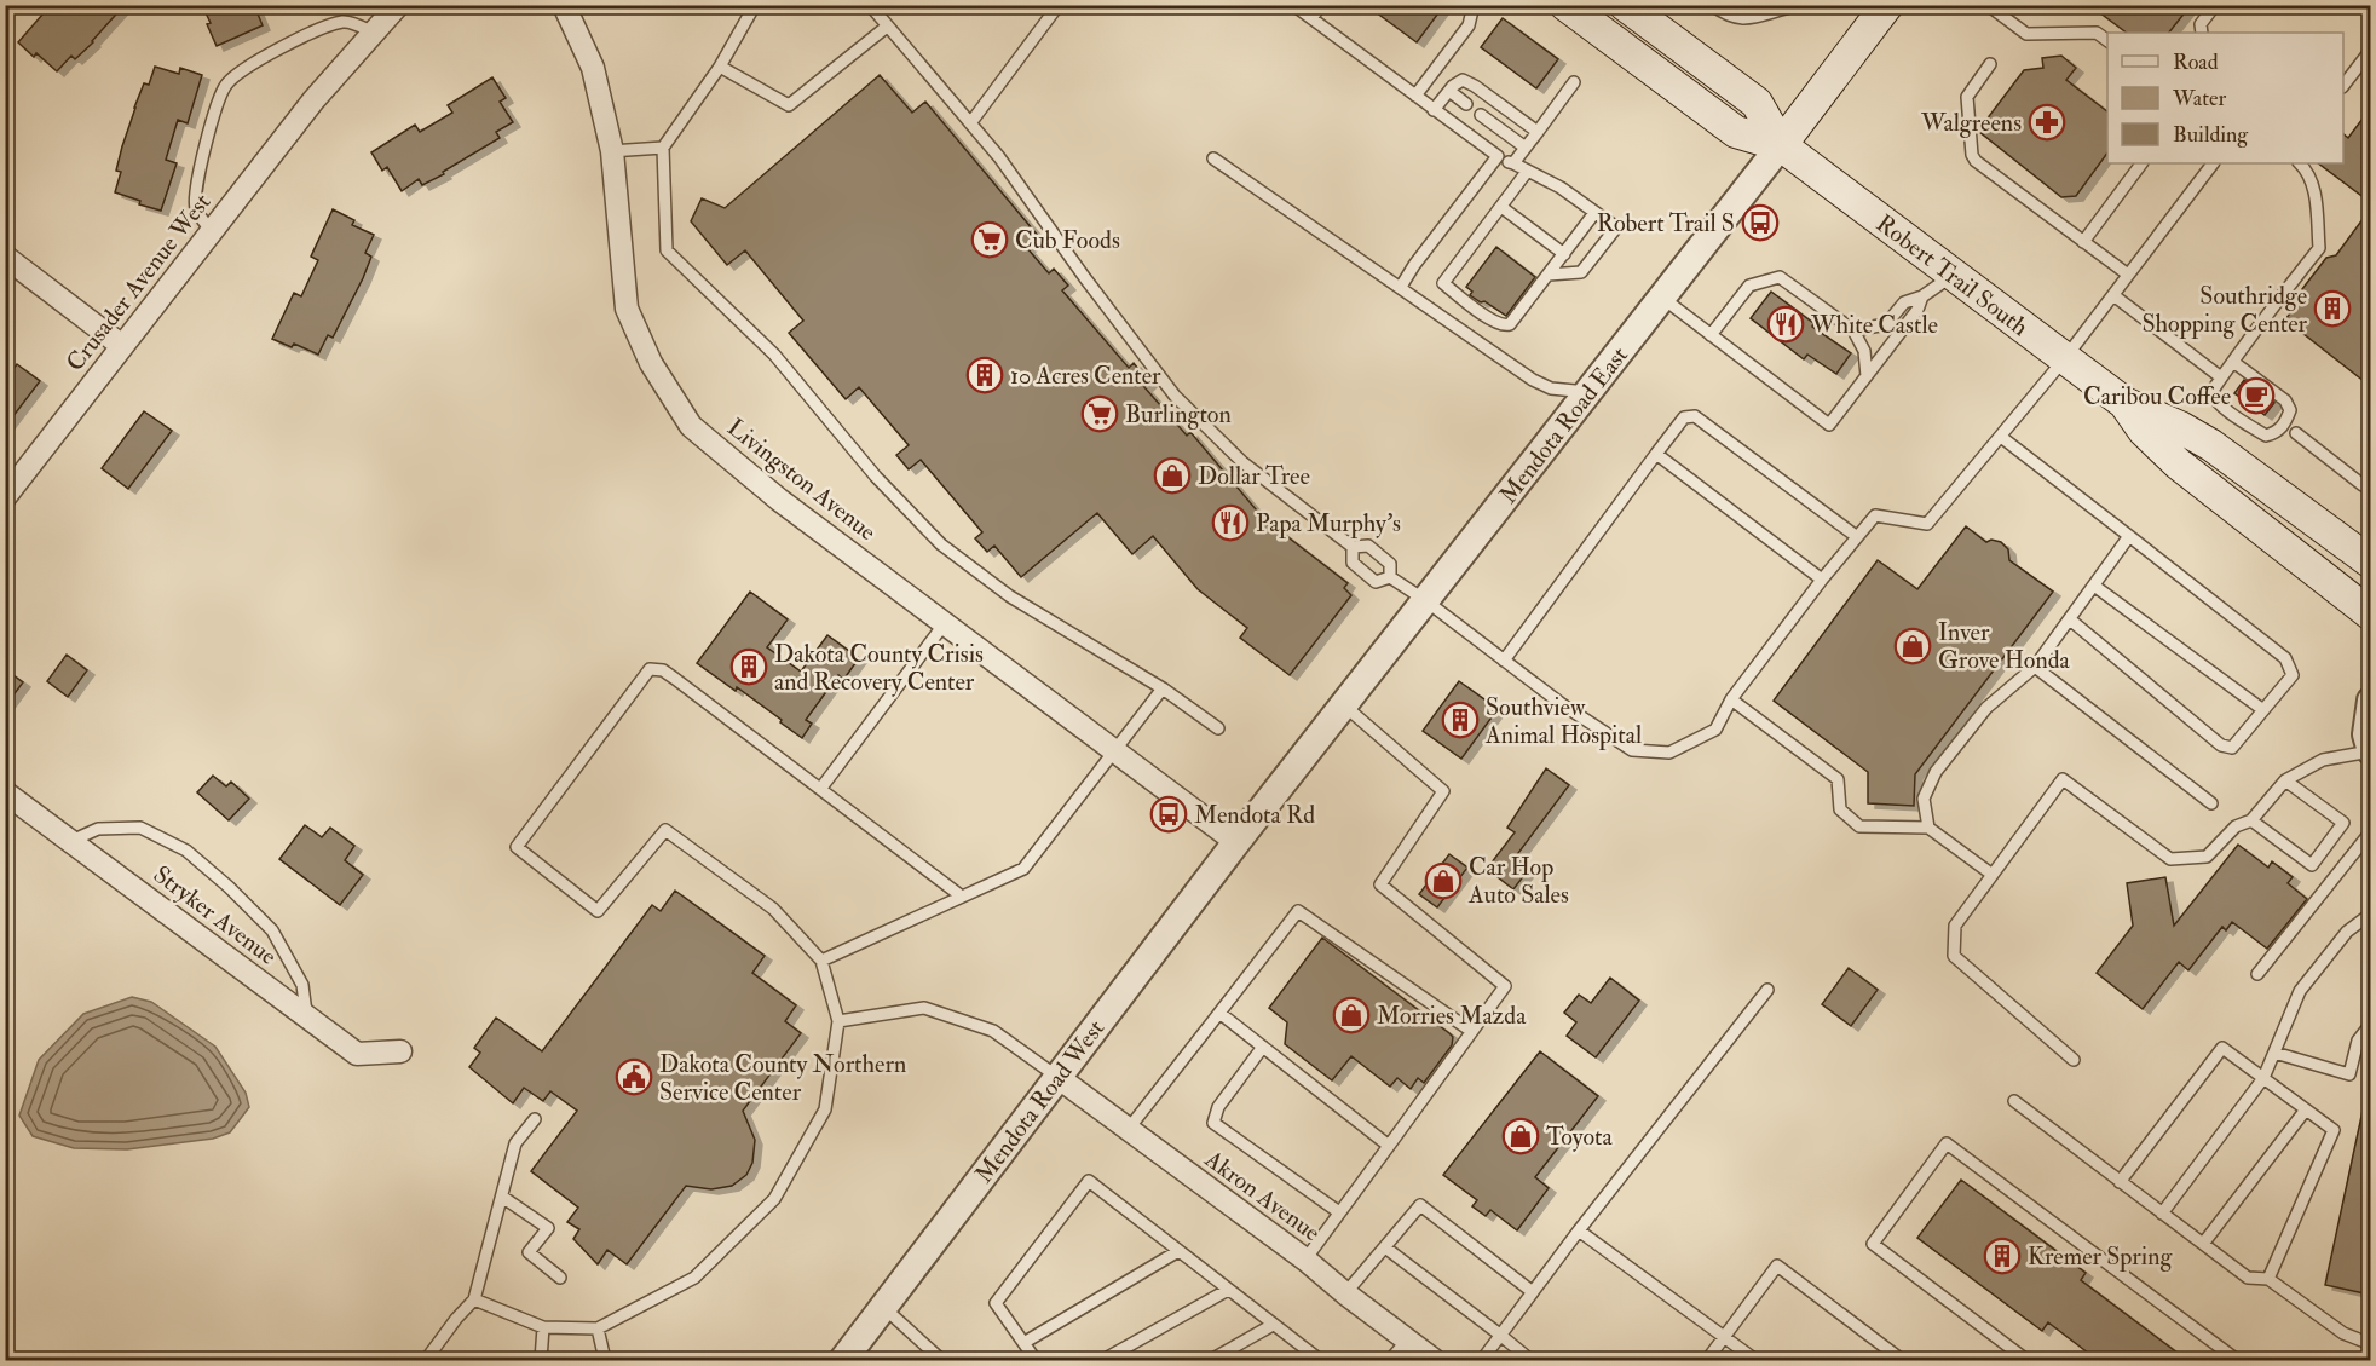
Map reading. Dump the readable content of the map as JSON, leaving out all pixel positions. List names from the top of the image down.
{
  "streets": {
    "main road": ["Robert Trail South", "Mendota Road East"],
    "street": [
      "Crusader Avenue West",
      "Livingston Avenue",
      "Stryker Avenue",
      "Mendota Road West",
      "Akron Avenue"
    ]
  },
  "crossings": [
    ["Robert Trail South", "Mendota Road East"],
    ["Mendota Road East", "Livingston Avenue"],
    ["Mendota Road East", "Mendota Road West"],
    ["Livingston Avenue", "Mendota Road West"],
    ["Mendota Road West", "Akron Avenue"]
  ],
  "places": {
    "pharmacy": ["Walgreens"],
    "bus stop": ["Robert Trail S", "Mendota Rd"],
    "supermarket": ["Cub Foods", "Burlington"],
    "building": [
      "Southridge Shopping Center",
      "10 Acres Center",
      "Dakota County Crisis and Recovery Center",
      "Southview Animal Hospital",
      "Kremer Spring"
    ],
    "restaurant": ["White Castle", "Papa Murphy's"],
    "cafe": ["Caribou Coffee"],
    "shop": [
      "Dollar Tree",
      "Inver Grove Honda",
      "Car Hop Auto Sales",
      "Morries Mazda",
      "Toyota"
    ],
    "public building": ["Dakota County Northern Service Center"]
  },
  "legend": ["Road", "Water", "Building"]
}
